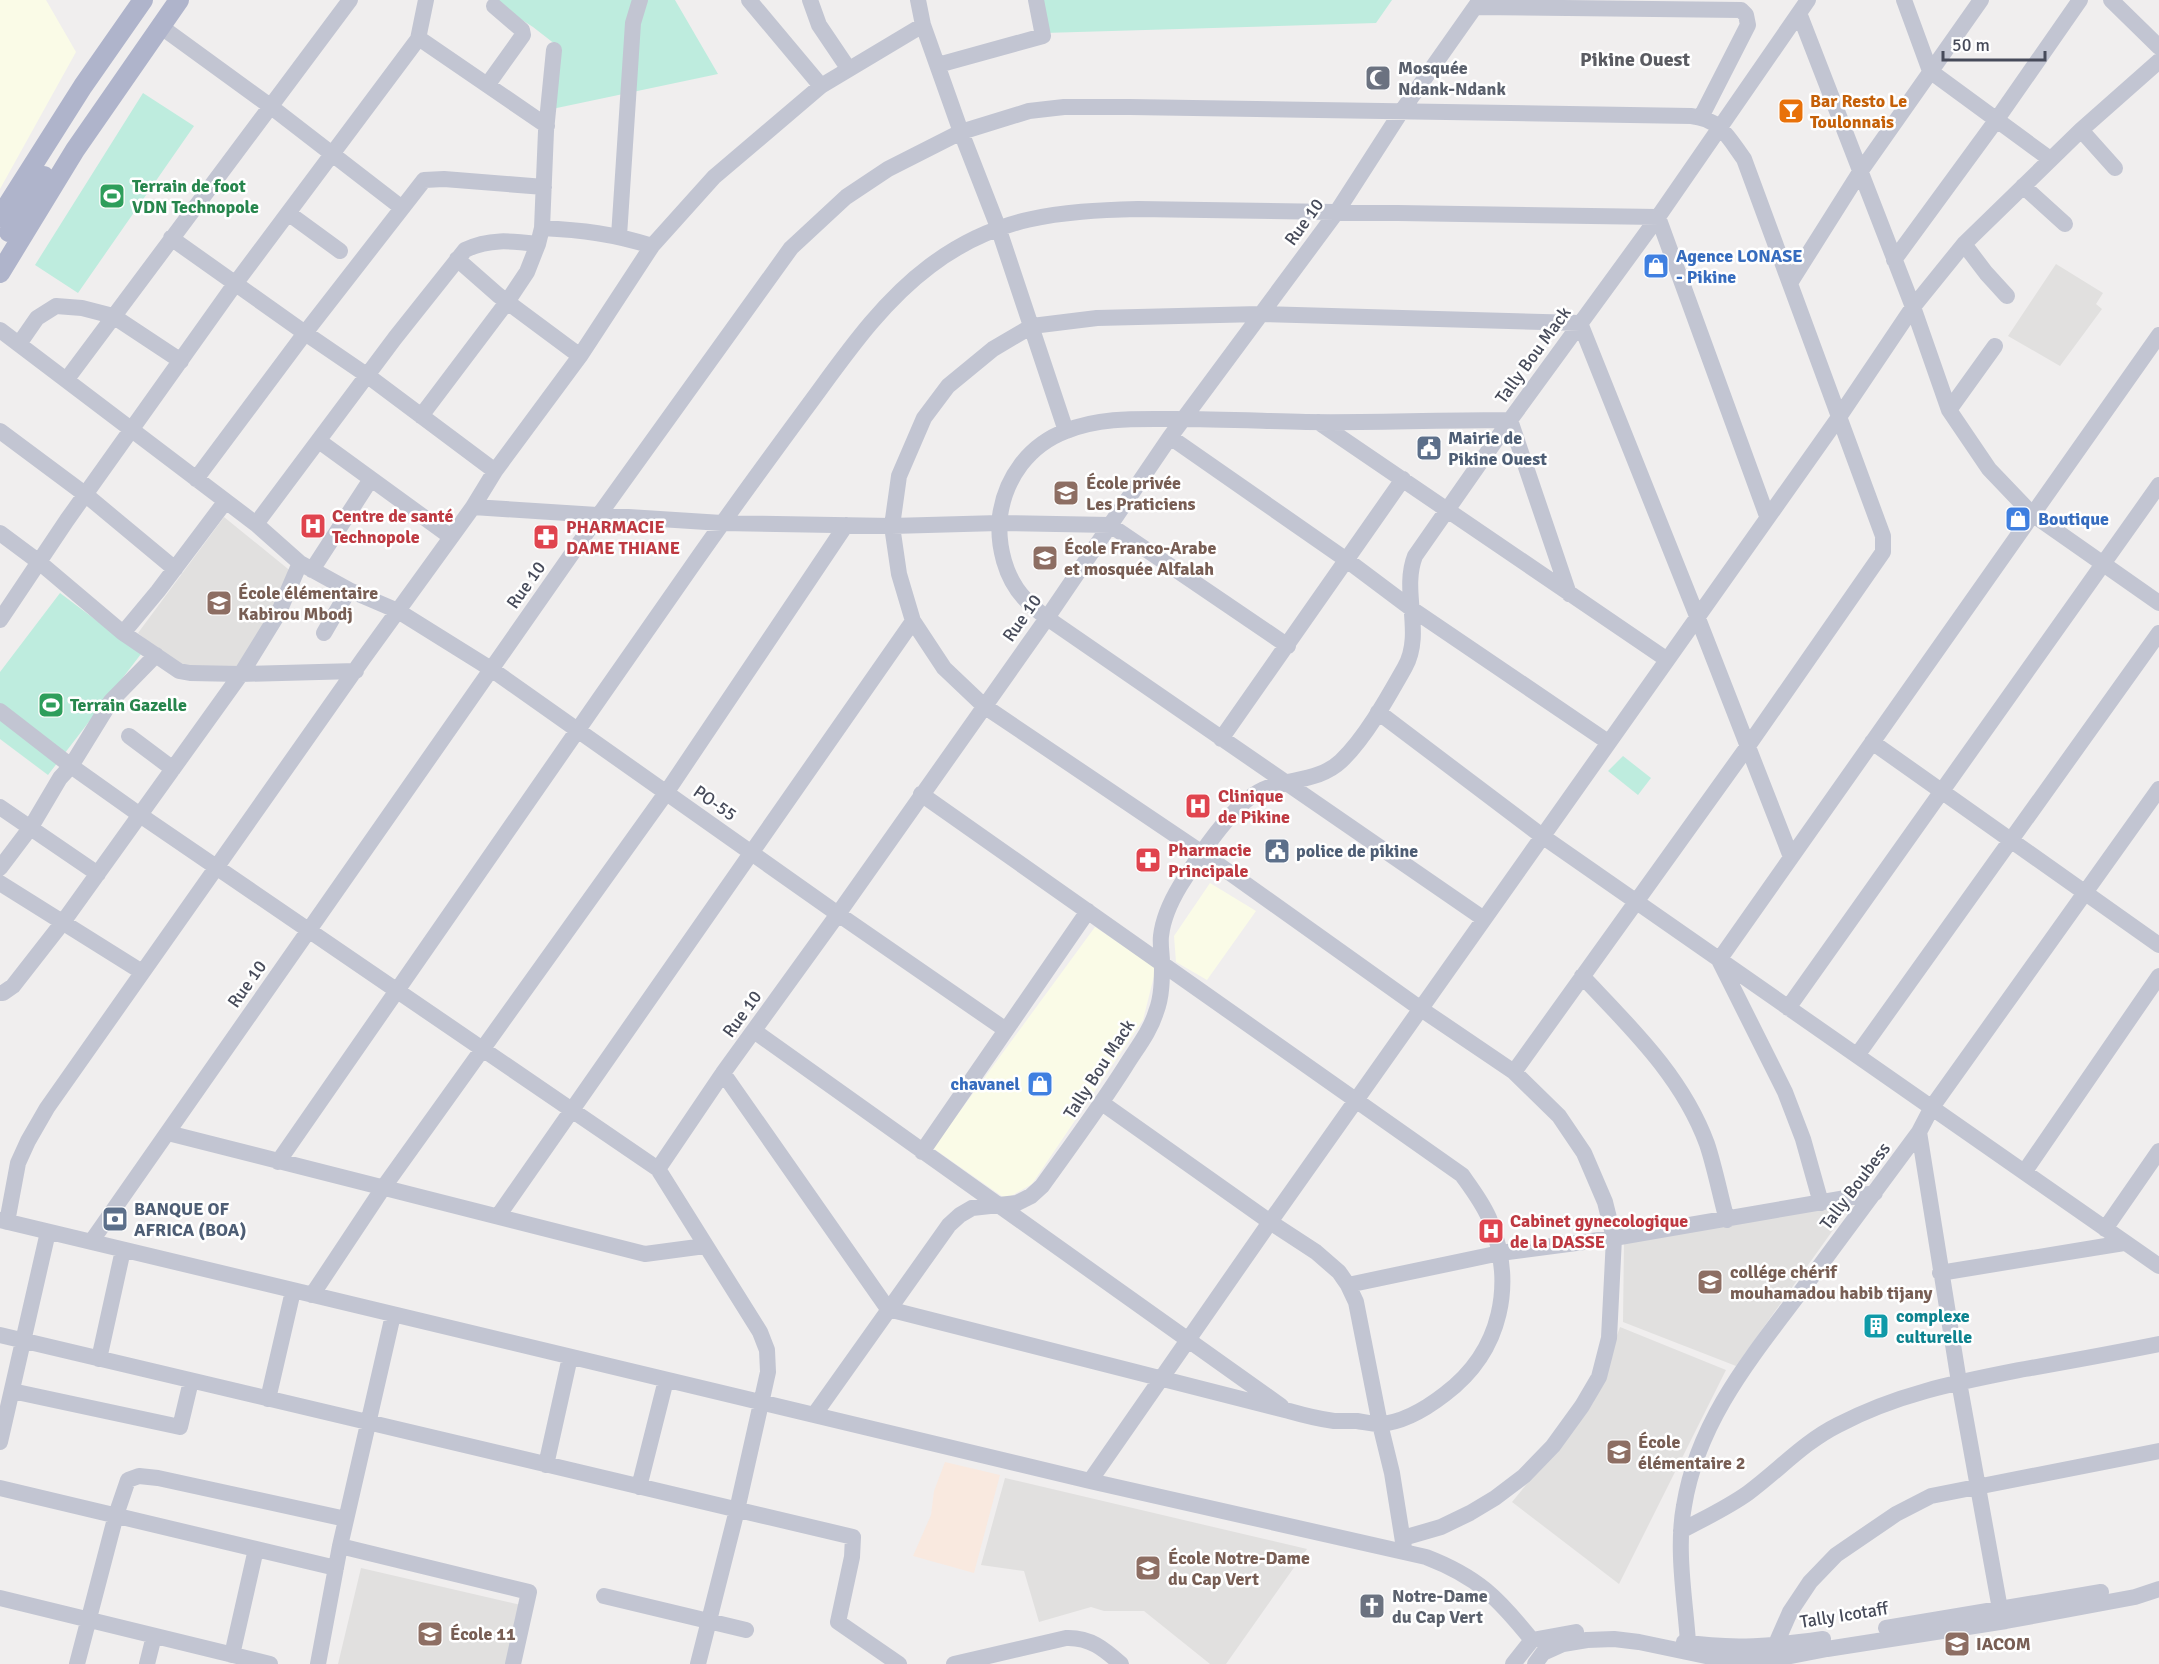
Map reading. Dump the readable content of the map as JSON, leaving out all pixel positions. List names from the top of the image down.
{
  "streets": {
    "street": [
      "Rue 10",
      "Tally Bou Mack",
      "PO-55",
      "Tally Boubess",
      "Tally Icotaff"
    ]
  },
  "crossings": [
    ["Rue 10", "PO-55"],
    ["Tally Boubess", "Tally Icotaff"]
  ],
  "districts": ["Pikine Ouest"],
  "places": {
    "mosque": ["Mosquée Ndank-Ndank"],
    "bar": ["Bar Resto Le Toulonnais"],
    "sports": ["Terrain de foot VDN Technopole", "Terrain Gazelle"],
    "shop": ["Agence LONASE - Pikine", "Boutique", "chavanel"],
    "public building": ["Mairie de Pikine Ouest", "police de pikine"],
    "school or university": [
      "École privée Les Praticiens",
      "École Franco-Arabe et mosquée Alfalah",
      "École élémentaire Kabirou Mbodj",
      "collége chérif mouhamadou habib tijany",
      "École élémentaire 2",
      "École Notre-Dame du Cap Vert",
      "École 11",
      "IACOM"
    ],
    "hospital": ["Centre de santé Technopole", "Clinique de Pikine", "Cabinet gynecologique de la DASSE"],
    "pharmacy": ["PHARMACIE DAME THIANE", "Pharmacie Principale"],
    "bank": ["BANQUE OF AFRICA (BOA)"],
    "building": ["complexe culturelle"],
    "church": ["Notre-Dame du Cap Vert"]
  },
  "scale_bar": "50 m"
}
